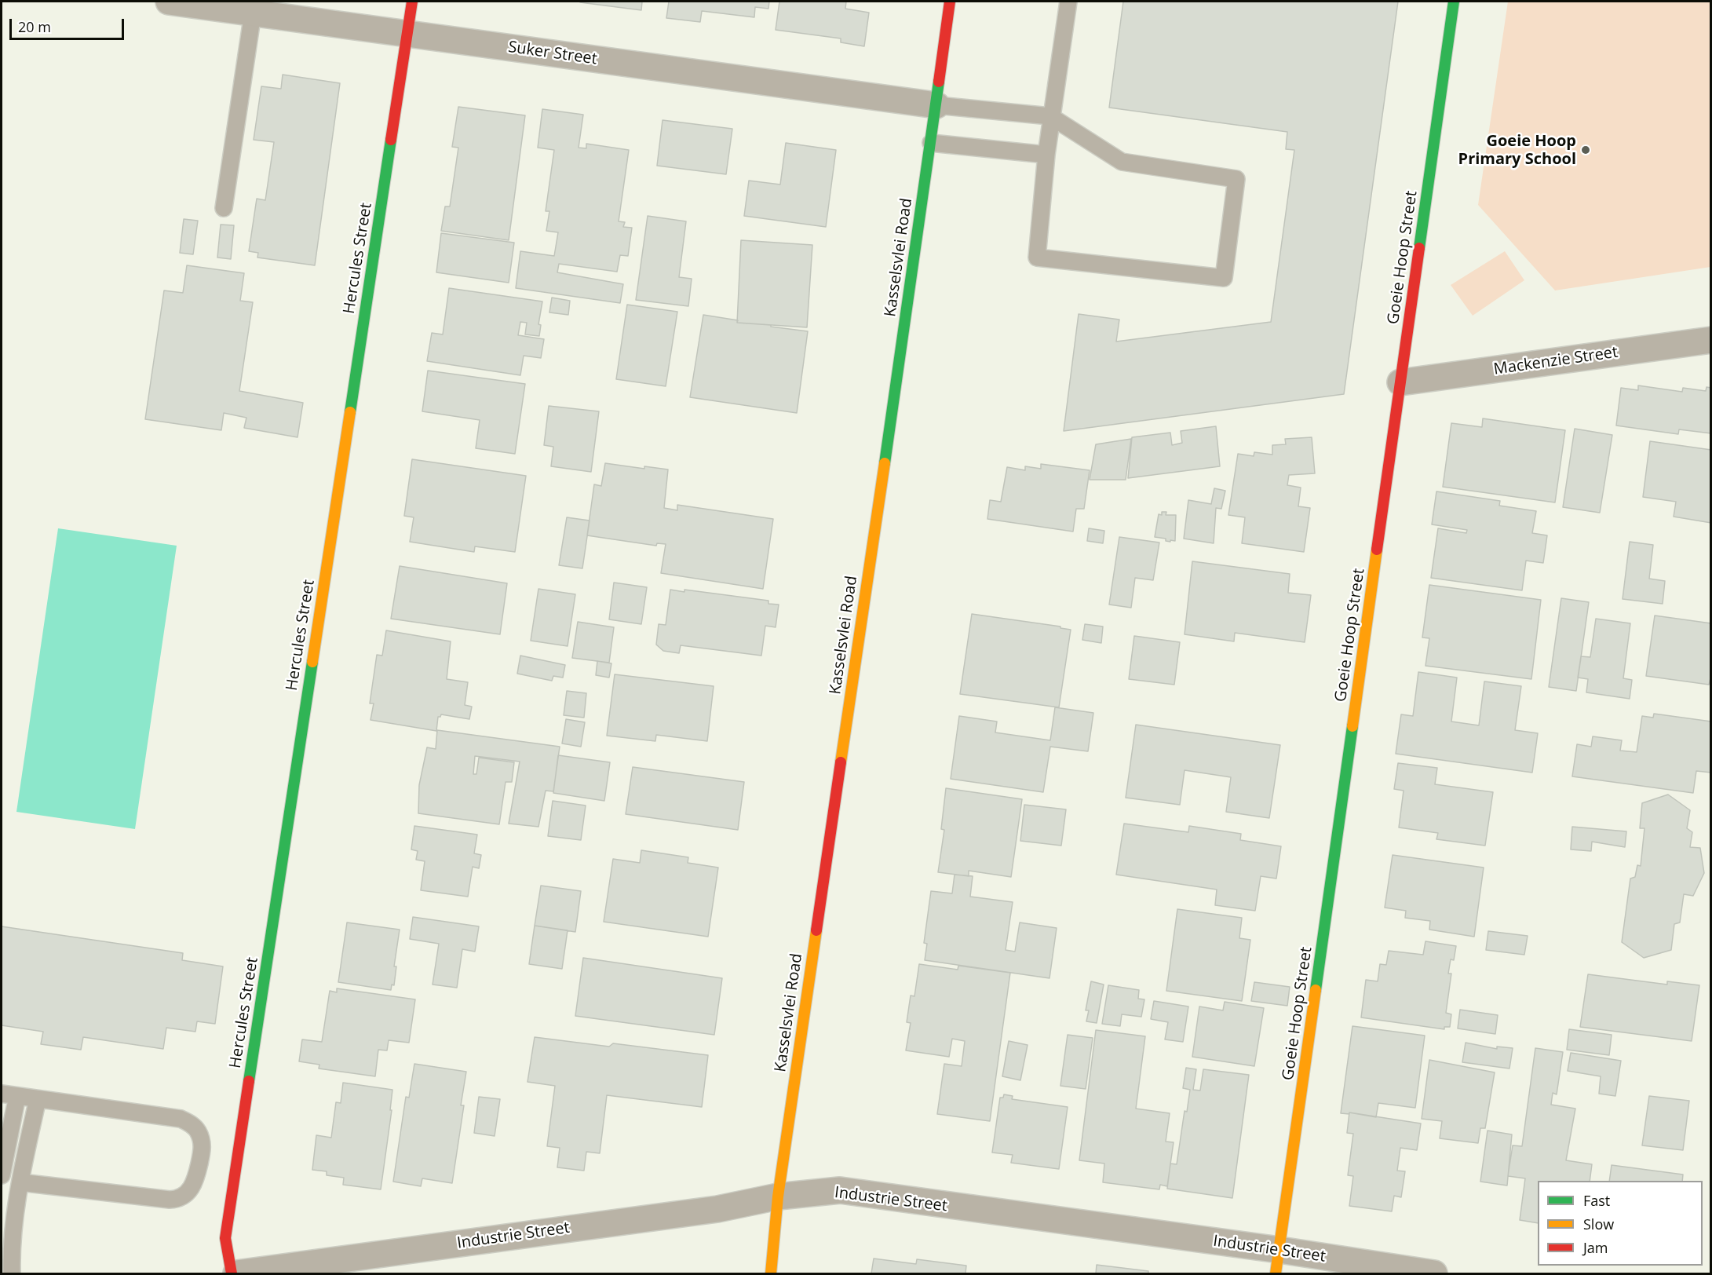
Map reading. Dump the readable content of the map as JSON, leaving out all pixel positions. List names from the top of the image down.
{
  "streets": {
    "street": [
      "Suker Street",
      "Kasselsvlei Road",
      "Goeie Hoop Street",
      "Hercules Street",
      "Mackenzie Street",
      "Industrie Street"
    ]
  },
  "crossings": [
    ["Suker Street", "Kasselsvlei Road"],
    ["Suker Street", "Hercules Street"],
    ["Kasselsvlei Road", "Industrie Street"],
    ["Goeie Hoop Street", "Mackenzie Street"],
    ["Goeie Hoop Street", "Industrie Street"]
  ],
  "places": ["Goeie Hoop Primary School"],
  "legend": ["Fast", "Slow", "Jam"],
  "scale_bar": "20 m"
}
